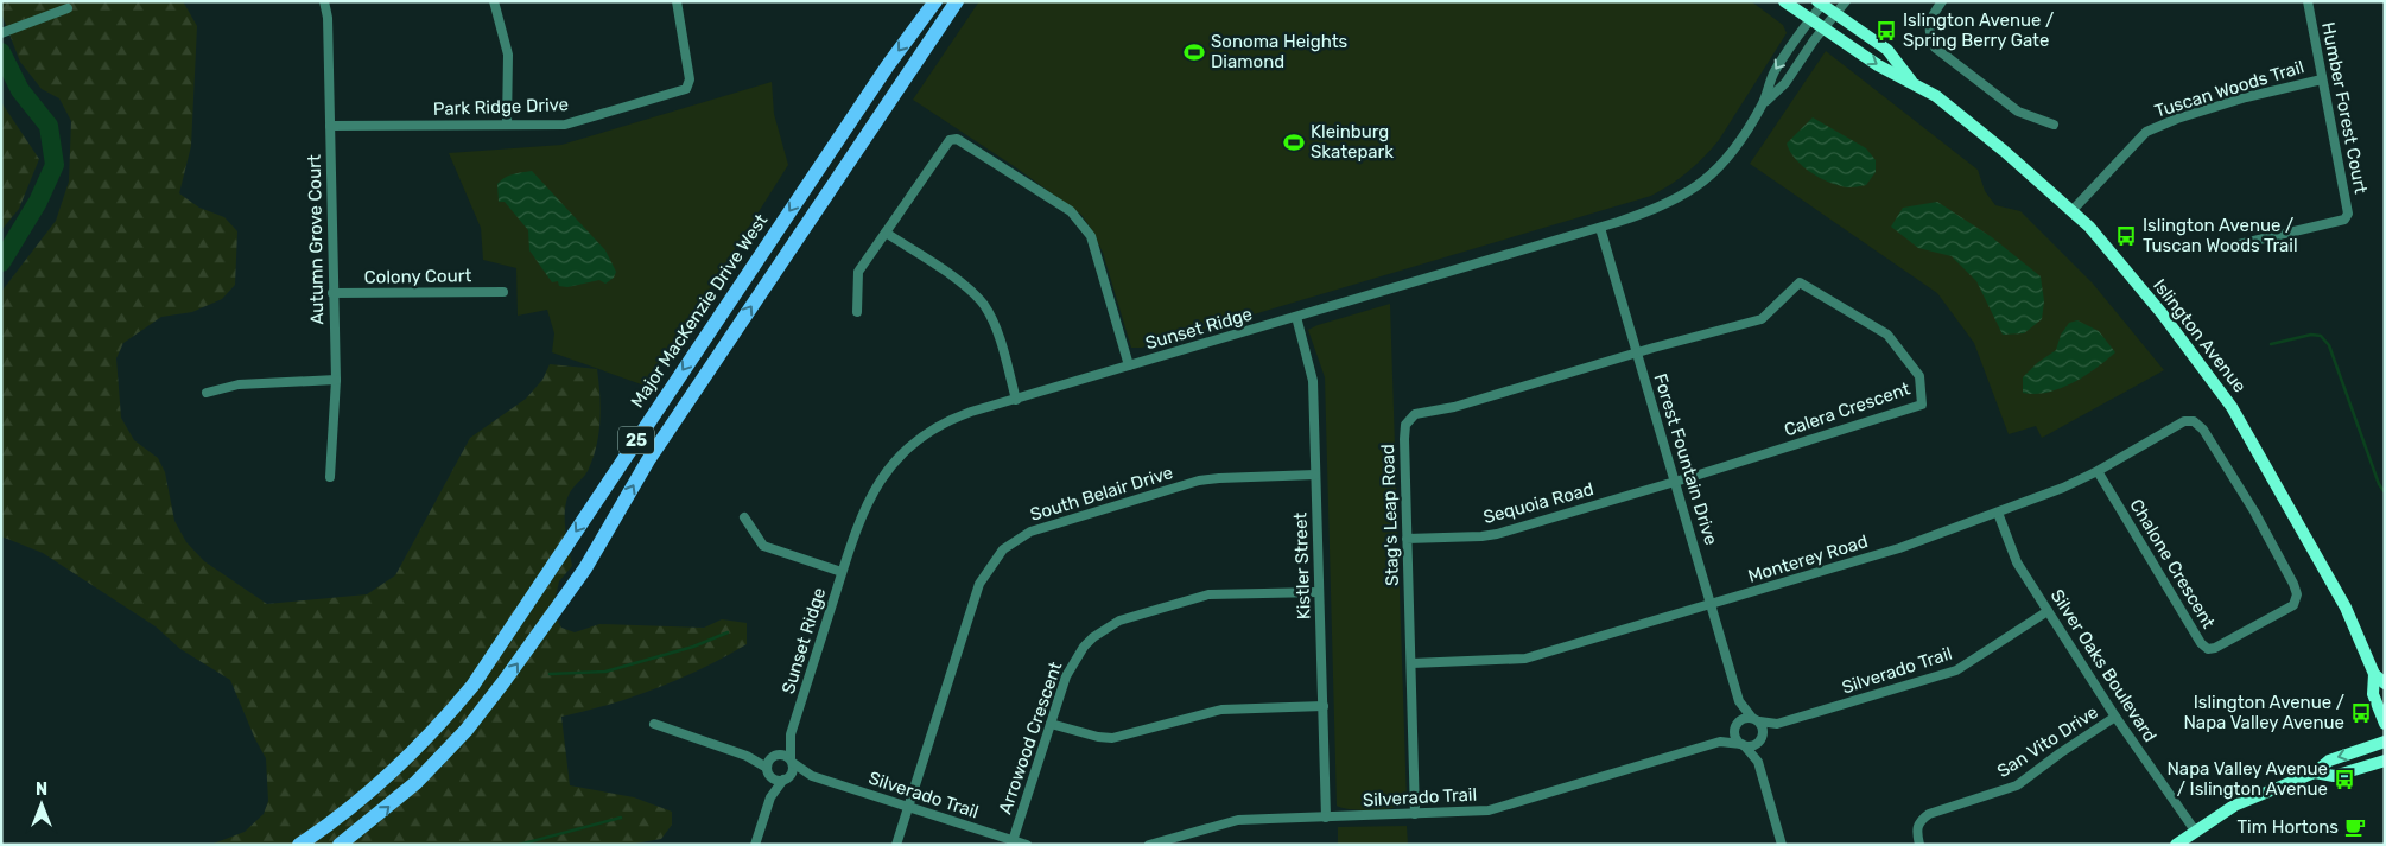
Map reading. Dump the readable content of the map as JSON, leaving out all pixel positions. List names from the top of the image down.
{
  "streets": {
    "main road": ["Major MacKenzie Drive West", "Islington Avenue", "25"],
    "street": [
      "Tuscan Woods Trail",
      "Park Ridge Drive",
      "Humber Forest Court",
      "Autumn Grove Court",
      "Colony Court",
      "Sunset Ridge",
      "Calera Crescent",
      "Forest Fountain Drive",
      "South Belair Drive",
      "Sequoia Road",
      "Stag's Leap Road",
      "Monterey Road",
      "Chalone Crescent",
      "Kistler Street",
      "Silver Oaks Boulevard",
      "Silverado Trail",
      "Arrowood Crescent",
      "San Vito Drive"
    ]
  },
  "crossings": [
    ["Tuscan Woods Trail", "Humber Forest Court"],
    ["Tuscan Woods Trail", "Islington Avenue"],
    ["Park Ridge Drive", "Autumn Grove Court"],
    ["Autumn Grove Court", "Colony Court"],
    ["Sunset Ridge", "Islington Avenue"],
    ["Sunset Ridge", "Forest Fountain Drive"],
    ["Sunset Ridge", "Kistler Street"],
    ["Sunset Ridge", "Silverado Trail"],
    ["Calera Crescent", "Forest Fountain Drive"],
    ["Calera Crescent", "Sequoia Road"],
    ["Calera Crescent", "Stag's Leap Road"],
    ["Forest Fountain Drive", "Sequoia Road"],
    ["Forest Fountain Drive", "Stag's Leap Road"],
    ["Forest Fountain Drive", "Monterey Road"],
    ["Forest Fountain Drive", "Silverado Trail"],
    ["South Belair Drive", "Kistler Street"],
    ["South Belair Drive", "Silverado Trail"],
    ["Sequoia Road", "Stag's Leap Road"],
    ["Stag's Leap Road", "Monterey Road"],
    ["Stag's Leap Road", "Silverado Trail"],
    ["Monterey Road", "Chalone Crescent"],
    ["Monterey Road", "Silver Oaks Boulevard"],
    ["Kistler Street", "Silverado Trail"],
    ["Kistler Street", "Arrowood Crescent"],
    ["Silver Oaks Boulevard", "Silverado Trail"],
    ["Silver Oaks Boulevard", "San Vito Drive"],
    ["Silverado Trail", "Arrowood Crescent"]
  ],
  "places": {
    "bus stop": [
      "Islington Avenue / Spring Berry Gate",
      "Islington Avenue / Tuscan Woods Trail",
      "Islington Avenue / Napa Valley Avenue",
      "Napa Valley Avenue / Islington Avenue"
    ],
    "sports": ["Sonoma Heights Diamond", "Kleinburg Skatepark"],
    "cafe": ["Tim Hortons"]
  },
  "north": "top"
}
